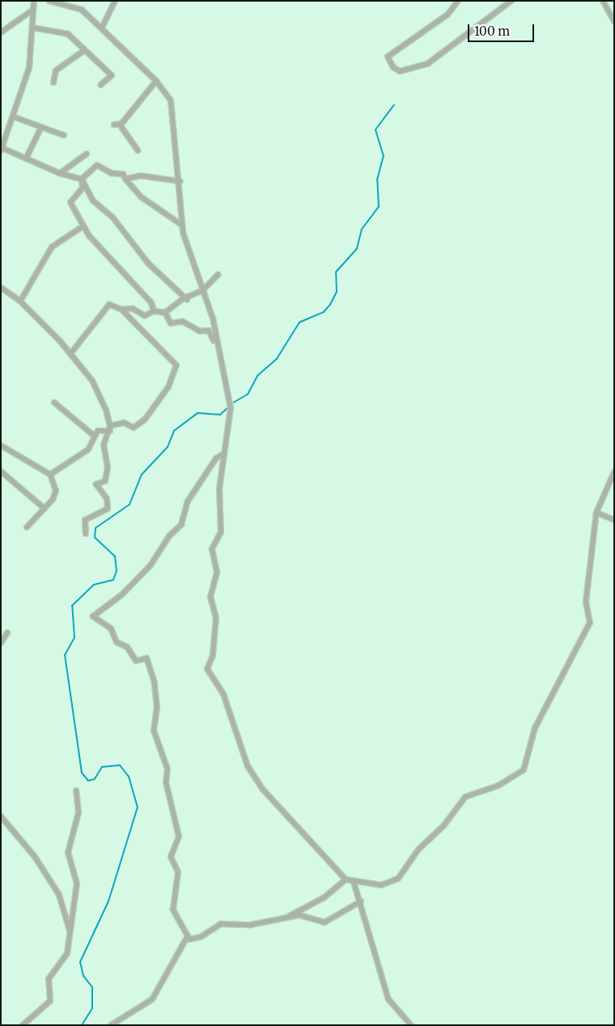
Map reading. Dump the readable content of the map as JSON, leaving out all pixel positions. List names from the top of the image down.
{
  "scale_bar": "100 m"
}
